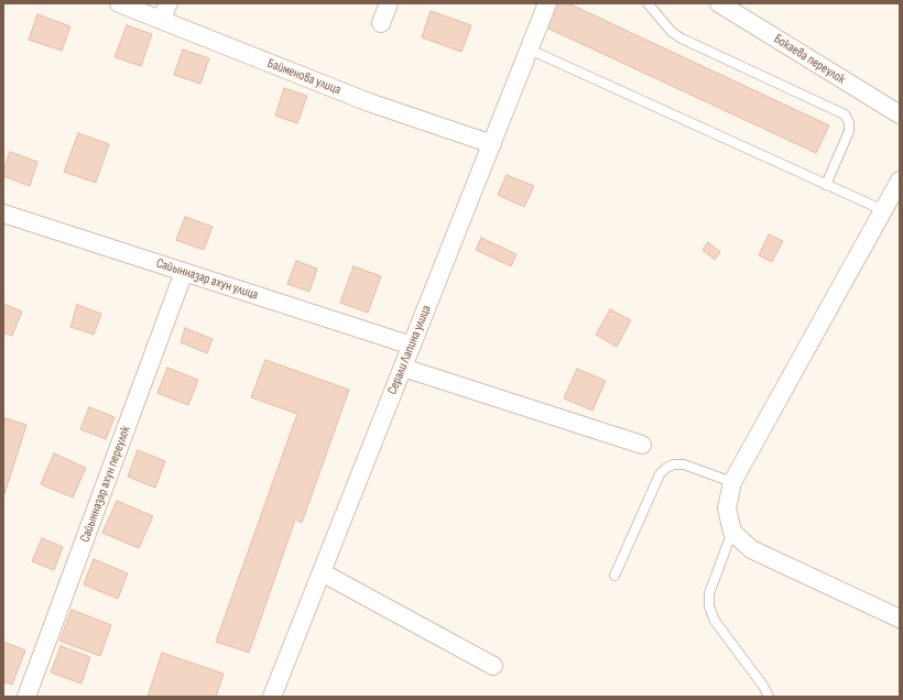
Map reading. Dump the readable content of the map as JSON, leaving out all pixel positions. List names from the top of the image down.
{
  "streets": {
    "street": [
      "Бокаева переулок",
      "Байменова улица",
      "Сайынназар ахун улица",
      "Серали Лапина улица",
      "Сайынназар ахун переулок"
    ]
  },
  "crossings": [
    ["Байменова улица", "Серали Лапина улица"],
    ["Сайынназар ахун улица", "Серали Лапина улица"],
    ["Сайынназар ахун улица", "Сайынназар ахун переулок"]
  ]
}
